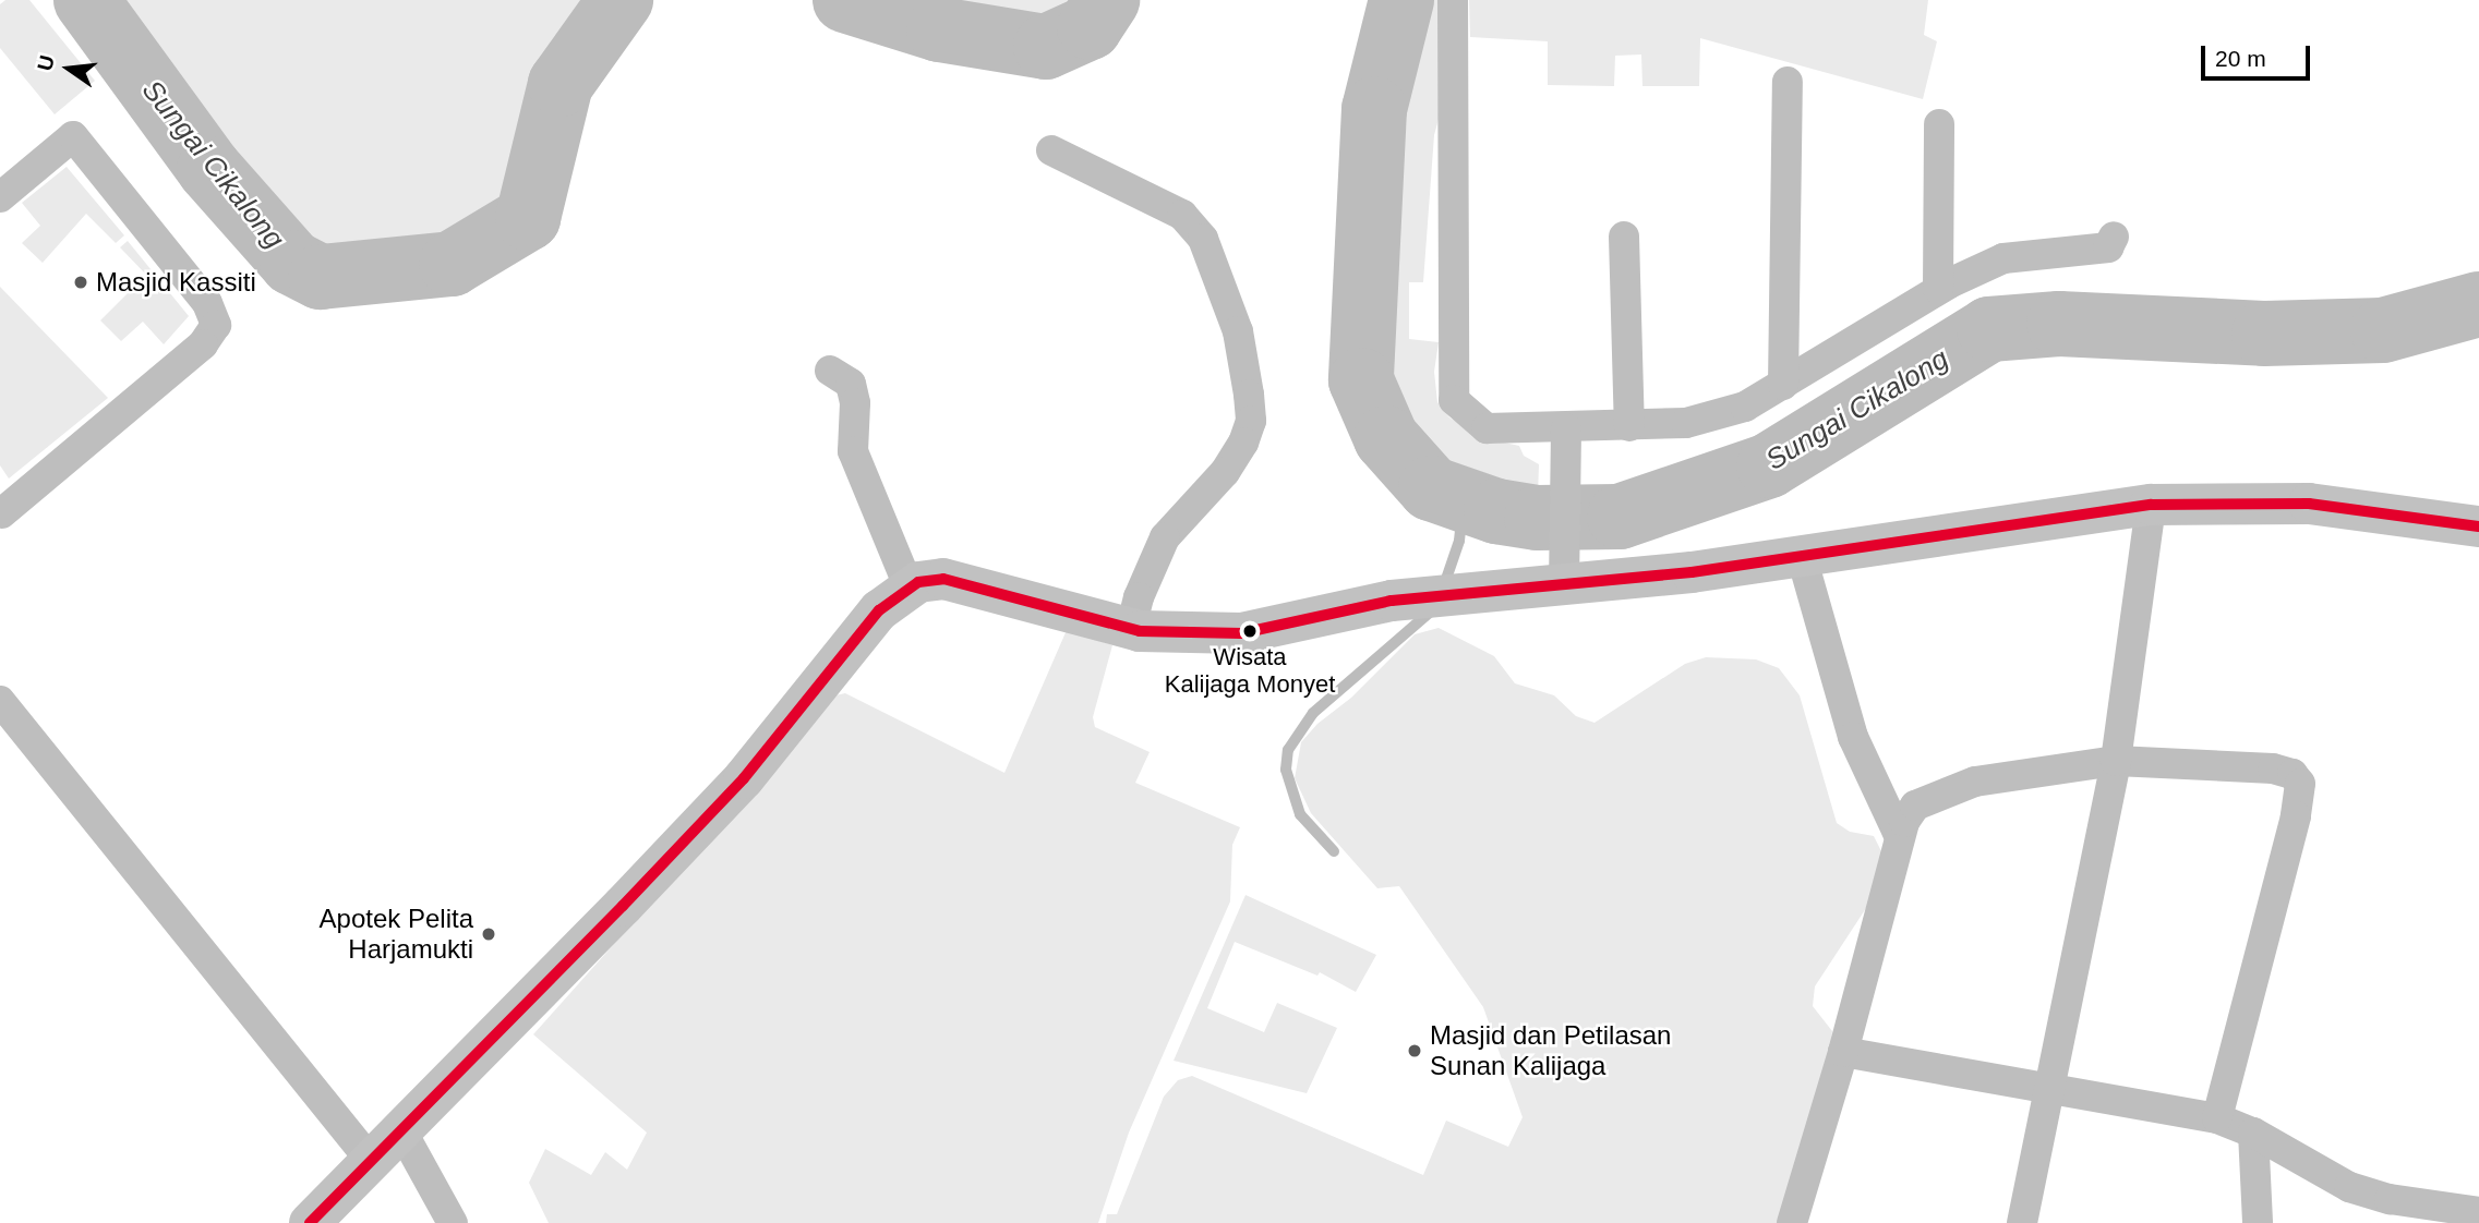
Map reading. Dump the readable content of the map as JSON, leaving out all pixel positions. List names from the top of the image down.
{
  "water": ["Sungai Cikalong"],
  "places": [
    "Masjid Kassiti",
    "Wisata Kalijaga Monyet",
    "Apotek Pelita Harjamukti",
    "Masjid dan Petilasan Sunan Kalijaga"
  ],
  "scale_bar": "20 m",
  "north": "left"
}
